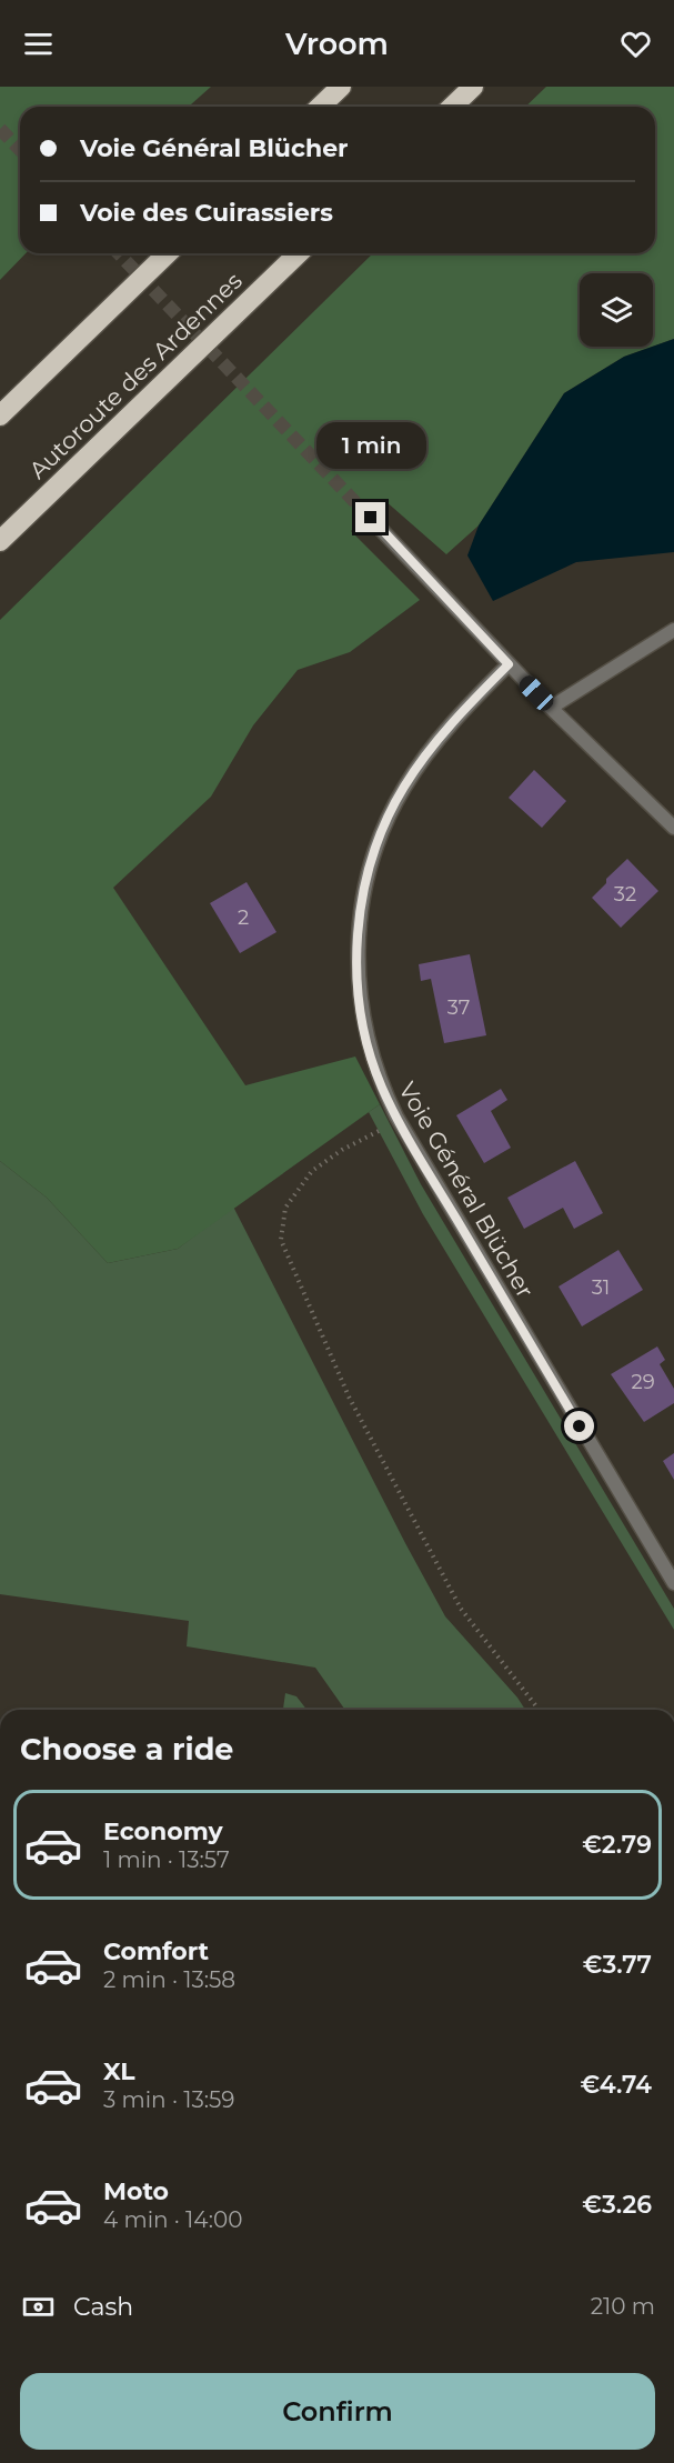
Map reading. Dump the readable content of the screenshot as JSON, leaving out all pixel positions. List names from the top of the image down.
{
  "streets": {
    "highway": ["Autoroute des Ardennes"],
    "street": ["Voie Général Blücher"]
  },
  "house_numbers": [
    "32",
    "2",
    "37",
    "31",
    "29"
  ],
  "page": {
    "header": "Vroom",
    "banner": ["Voie Général Blücher", "Voie des Cuirassiers"],
    "bubble": "1 min",
    "heading": "Choose a ride",
    "list": [
      {
        "name": "Economy",
        "note": "1 min · 13:57",
        "value": "€2.79"
      },
      {
        "name": "Comfort",
        "note": "2 min · 13:58",
        "value": "€3.77"
      },
      {
        "name": "XL",
        "note": "3 min · 13:59",
        "value": "€4.74"
      },
      {
        "name": "Moto",
        "note": "4 min · 14:00",
        "value": "€3.26"
      }
    ],
    "pay": ["Cash", "210 m"],
    "buttons": "Confirm"
  }
}
